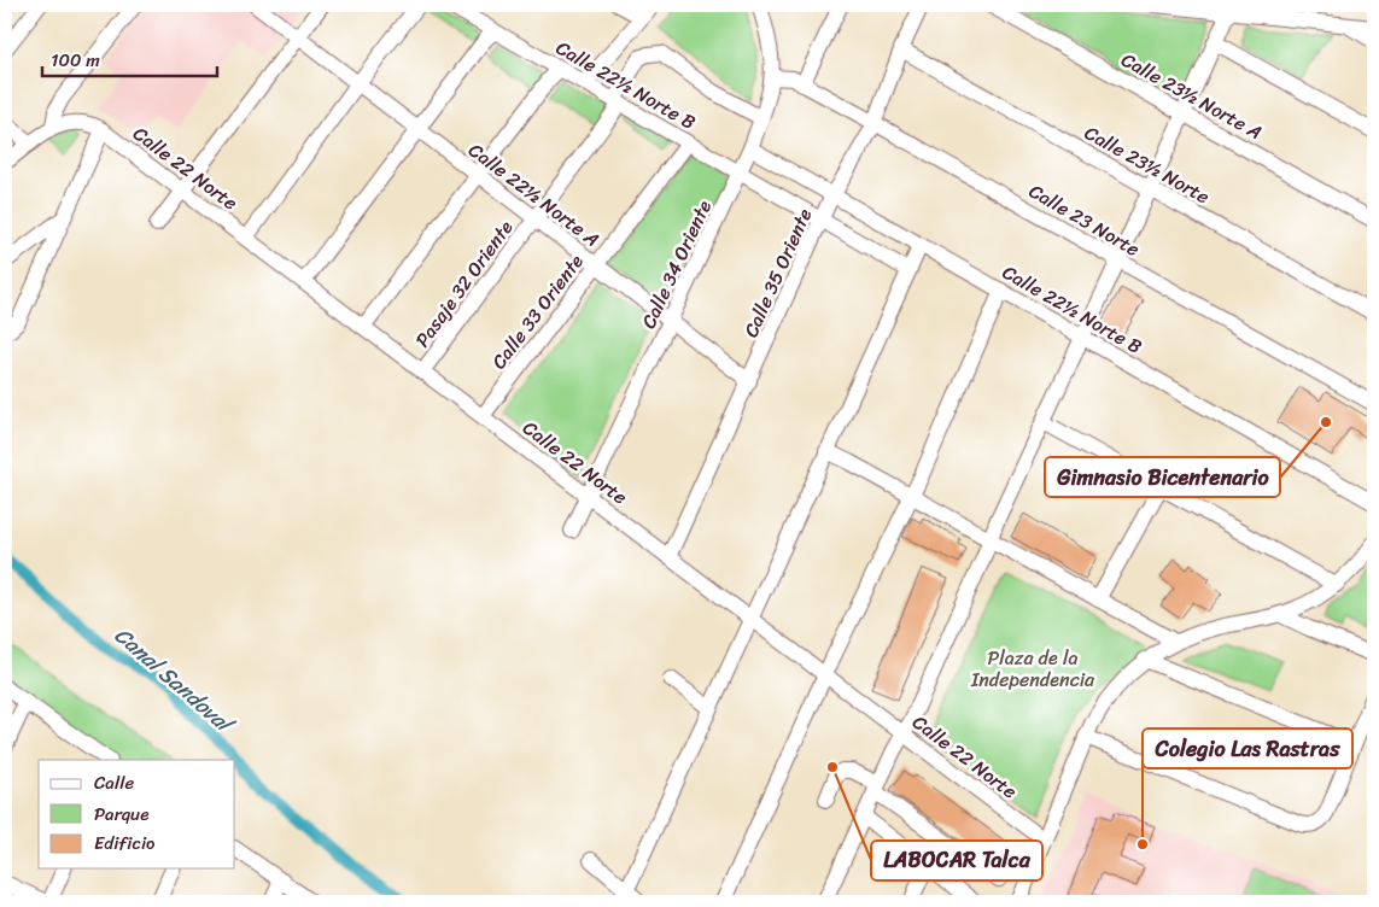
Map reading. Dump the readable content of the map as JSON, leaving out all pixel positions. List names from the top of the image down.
{
  "streets": {
    "street": [
      "Calle 22½ Norte B",
      "Calle 23½ Norte A",
      "Calle 23½ Norte",
      "Calle 22 Norte",
      "Calle 22½ Norte A",
      "Calle 23 Norte",
      "Calle 34 Oriente",
      "Calle 35 Oriente",
      "Pasaje 32 Oriente",
      "Calle 33 Oriente"
    ]
  },
  "crossings": [
    ["Calle 22½ Norte B", "Calle 34 Oriente"],
    ["Calle 22½ Norte B", "Calle 35 Oriente"],
    ["Calle 22½ Norte B", "Pasaje 32 Oriente"],
    ["Calle 22½ Norte B", "Calle 33 Oriente"],
    ["Calle 23½ Norte", "Calle 35 Oriente"],
    ["Calle 22 Norte", "Calle 34 Oriente"],
    ["Calle 22 Norte", "Calle 35 Oriente"],
    ["Calle 22 Norte", "Pasaje 32 Oriente"],
    ["Calle 22 Norte", "Calle 33 Oriente"],
    ["Calle 22½ Norte A", "Calle 34 Oriente"],
    ["Calle 22½ Norte A", "Calle 35 Oriente"],
    ["Calle 22½ Norte A", "Pasaje 32 Oriente"],
    ["Calle 22½ Norte A", "Calle 33 Oriente"],
    ["Calle 23 Norte", "Calle 34 Oriente"],
    ["Calle 23 Norte", "Calle 35 Oriente"],
    ["Calle 34 Oriente", "Pasaje 32 Oriente"]
  ],
  "water": ["Canal Sandoval"],
  "parks": ["Plaza de la Independencia"],
  "places": ["Gimnasio Bicentenario", "LABOCAR Talca", "Colegio Las Rastras"],
  "legend": ["Calle", "Parque", "Edificio"],
  "scale_bar": "100 m"
}
